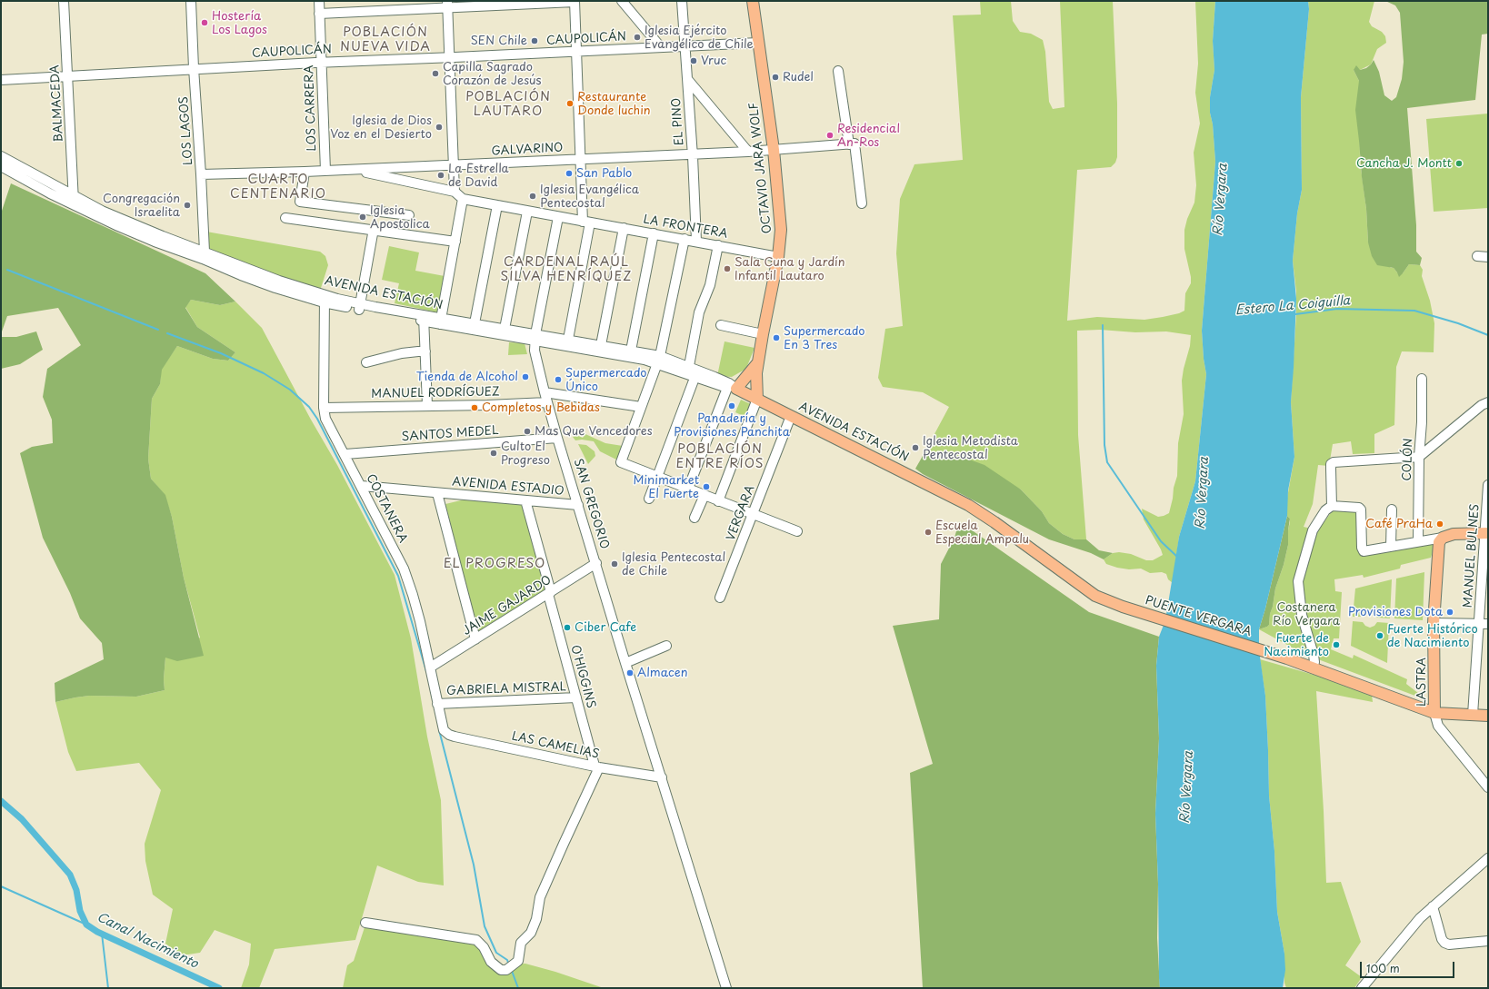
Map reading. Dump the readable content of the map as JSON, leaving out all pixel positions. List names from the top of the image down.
{
  "streets": {
    "main road": [
      "OCTAVIO JARA WOLF",
      "AVENIDA ESTACIÓN",
      "PUENTE VERGARA",
      "LASTRA"
    ],
    "street": [
      "CAUPOLICÁN",
      "BALMACEDA",
      "LOS CARRERA",
      "EL PINO",
      "LOS LAGOS",
      "GALVARINO",
      "LA FRONTERA",
      "MANUEL RODRÍGUEZ",
      "SANTOS MEDEL",
      "COLÓN",
      "AVENIDA ESTADIO",
      "SAN GREGORIO",
      "COSTANERA",
      "VERGARA",
      "MANUEL BULNES",
      "JAIME GAJARDO",
      "O'HIGGINS",
      "GABRIELA MISTRAL",
      "LAS CAMELIAS"
    ]
  },
  "crossings": [
    ["CAUPOLICÁN", "BALMACEDA"],
    ["CAUPOLICÁN", "LOS CARRERA"],
    ["CAUPOLICÁN", "EL PINO"],
    ["CAUPOLICÁN", "LOS LAGOS"],
    ["CAUPOLICÁN", "OCTAVIO JARA WOLF"],
    ["BALMACEDA", "AVENIDA ESTACIÓN"],
    ["LOS CARRERA", "GALVARINO"],
    ["EL PINO", "GALVARINO"],
    ["EL PINO", "LA FRONTERA"],
    ["LOS LAGOS", "GALVARINO"],
    ["LOS LAGOS", "AVENIDA ESTACIÓN"],
    ["GALVARINO", "OCTAVIO JARA WOLF"],
    ["OCTAVIO JARA WOLF", "LA FRONTERA"],
    ["OCTAVIO JARA WOLF", "AVENIDA ESTACIÓN"],
    ["LA FRONTERA", "SAN GREGORIO"],
    ["AVENIDA ESTACIÓN", "SAN GREGORIO"],
    ["AVENIDA ESTACIÓN", "COSTANERA"],
    ["AVENIDA ESTACIÓN", "VERGARA"],
    ["AVENIDA ESTACIÓN", "PUENTE VERGARA"],
    ["MANUEL RODRÍGUEZ", "SAN GREGORIO"],
    ["MANUEL RODRÍGUEZ", "COSTANERA"],
    ["SANTOS MEDEL", "SAN GREGORIO"],
    ["SANTOS MEDEL", "COSTANERA"],
    ["AVENIDA ESTADIO", "SAN GREGORIO"],
    ["AVENIDA ESTADIO", "COSTANERA"],
    ["AVENIDA ESTADIO", "JAIME GAJARDO"],
    ["AVENIDA ESTADIO", "O'HIGGINS"],
    ["SAN GREGORIO", "JAIME GAJARDO"],
    ["SAN GREGORIO", "LAS CAMELIAS"],
    ["COSTANERA", "JAIME GAJARDO"],
    ["COSTANERA", "GABRIELA MISTRAL"],
    ["COSTANERA", "LAS CAMELIAS"],
    ["MANUEL BULNES", "PUENTE VERGARA"],
    ["JAIME GAJARDO", "O'HIGGINS"],
    ["PUENTE VERGARA", "LASTRA"],
    ["O'HIGGINS", "GABRIELA MISTRAL"],
    ["O'HIGGINS", "LAS CAMELIAS"]
  ],
  "districts": [
    "POBLACIÓN NUEVA VIDA",
    "POBLACIÓN LAUTARO",
    "CUARTO CENTENARIO",
    "CARDENAL RAÚL SILVA HENRÍQUEZ",
    "POBLACIÓN ENTRE RÍOS",
    "EL PROGRESO"
  ],
  "water": ["Río Vergara", "Estero La Coiguilla", "Canal Nacimiento"],
  "parks": ["Costanera Río Vergara"],
  "places": [
    "Hostería Los Lagos",
    "Iglesia Ejército Evangélico de Chile",
    "SEN Chile",
    "Vruc",
    "Capilla Sagrado Corazón de Jesús",
    "Rudel",
    "Restaurante Donde luchin",
    "Iglesia de Dios Voz en el Desierto",
    "Residencial An-Ros",
    "Cancha J. Montt",
    "San Pablo",
    "La Estrella de David",
    "Iglesia Evangélica Pentecostal",
    "Congregación Israelita",
    "Iglesia Apostolica",
    "Sala Cuna y Jardín Infantil Lautaro",
    "Supermercado En 3 Tres",
    "Tienda de Alcohol",
    "Supermercado Único",
    "Panadería y Provisiones Panchita",
    "Completos y Bebidas",
    "Mas Que Vencedores",
    "Iglesia Metodista Pentecostal",
    "Culto El Progreso",
    "Minimarket El Fuerte",
    "Café PraHa",
    "Escuela Especial Ampalu",
    "Iglesia Pentecostal de Chile",
    "Provisiones Dota",
    "Ciber Cafe",
    "Fuerte Histórico de Nacimiento",
    "Fuerte de Nacimiento",
    "Almacen"
  ],
  "scale_bar": "100 m"
}
